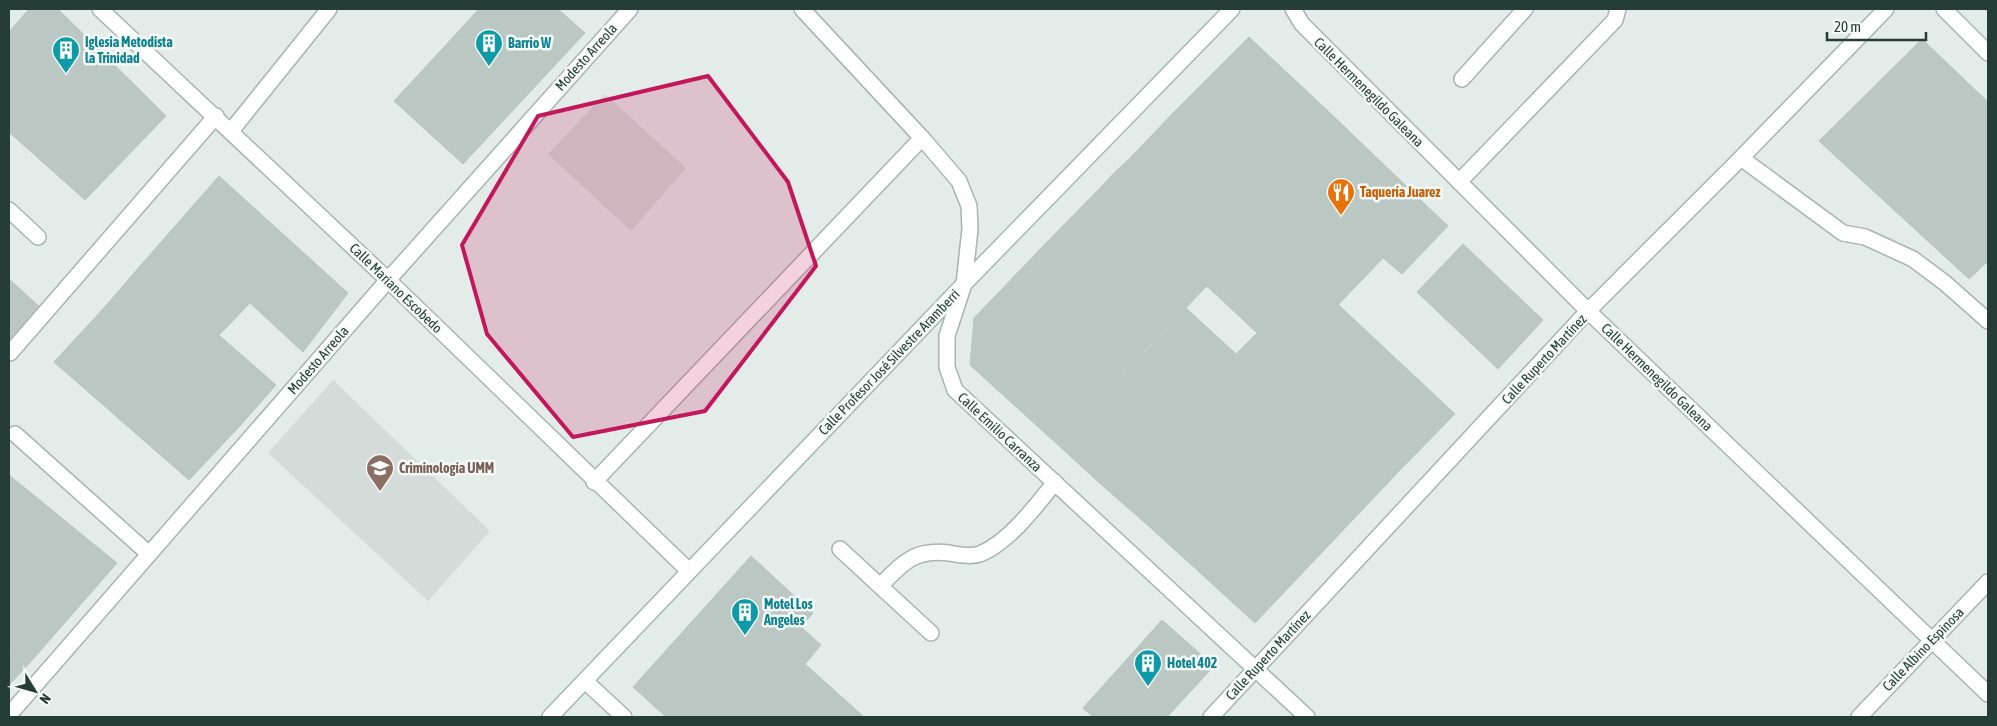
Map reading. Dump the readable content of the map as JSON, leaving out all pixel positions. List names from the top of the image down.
{
  "streets": {
    "street": [
      "Modesto Arreola",
      "Calle Hermenegildo Galeana",
      "Calle Mariano Escobedo",
      "Calle Ruperto Martínez",
      "Calle Profesor José Silvestre Aramberri",
      "Calle Emilio Carranza",
      "Calle Albino Espinosa"
    ]
  },
  "crossings": [
    ["Modesto Arreola", "Calle Mariano Escobedo"],
    ["Calle Hermenegildo Galeana", "Calle Ruperto Martínez"],
    ["Calle Hermenegildo Galeana", "Calle Albino Espinosa"],
    ["Calle Mariano Escobedo", "Calle Profesor José Silvestre Aramberri"],
    ["Calle Ruperto Martínez", "Calle Emilio Carranza"],
    ["Calle Profesor José Silvestre Aramberri", "Calle Emilio Carranza"]
  ],
  "places": {
    "building": [
      "Barrio W",
      "Iglesia Metodista la Trinidad",
      "Motel Los Angeles",
      "Hotel 402"
    ],
    "restaurant": ["Taquería Juarez"],
    "school or university": ["Criminología UMM"]
  },
  "scale_bar": "20 m",
  "north": "bottom right"
}
